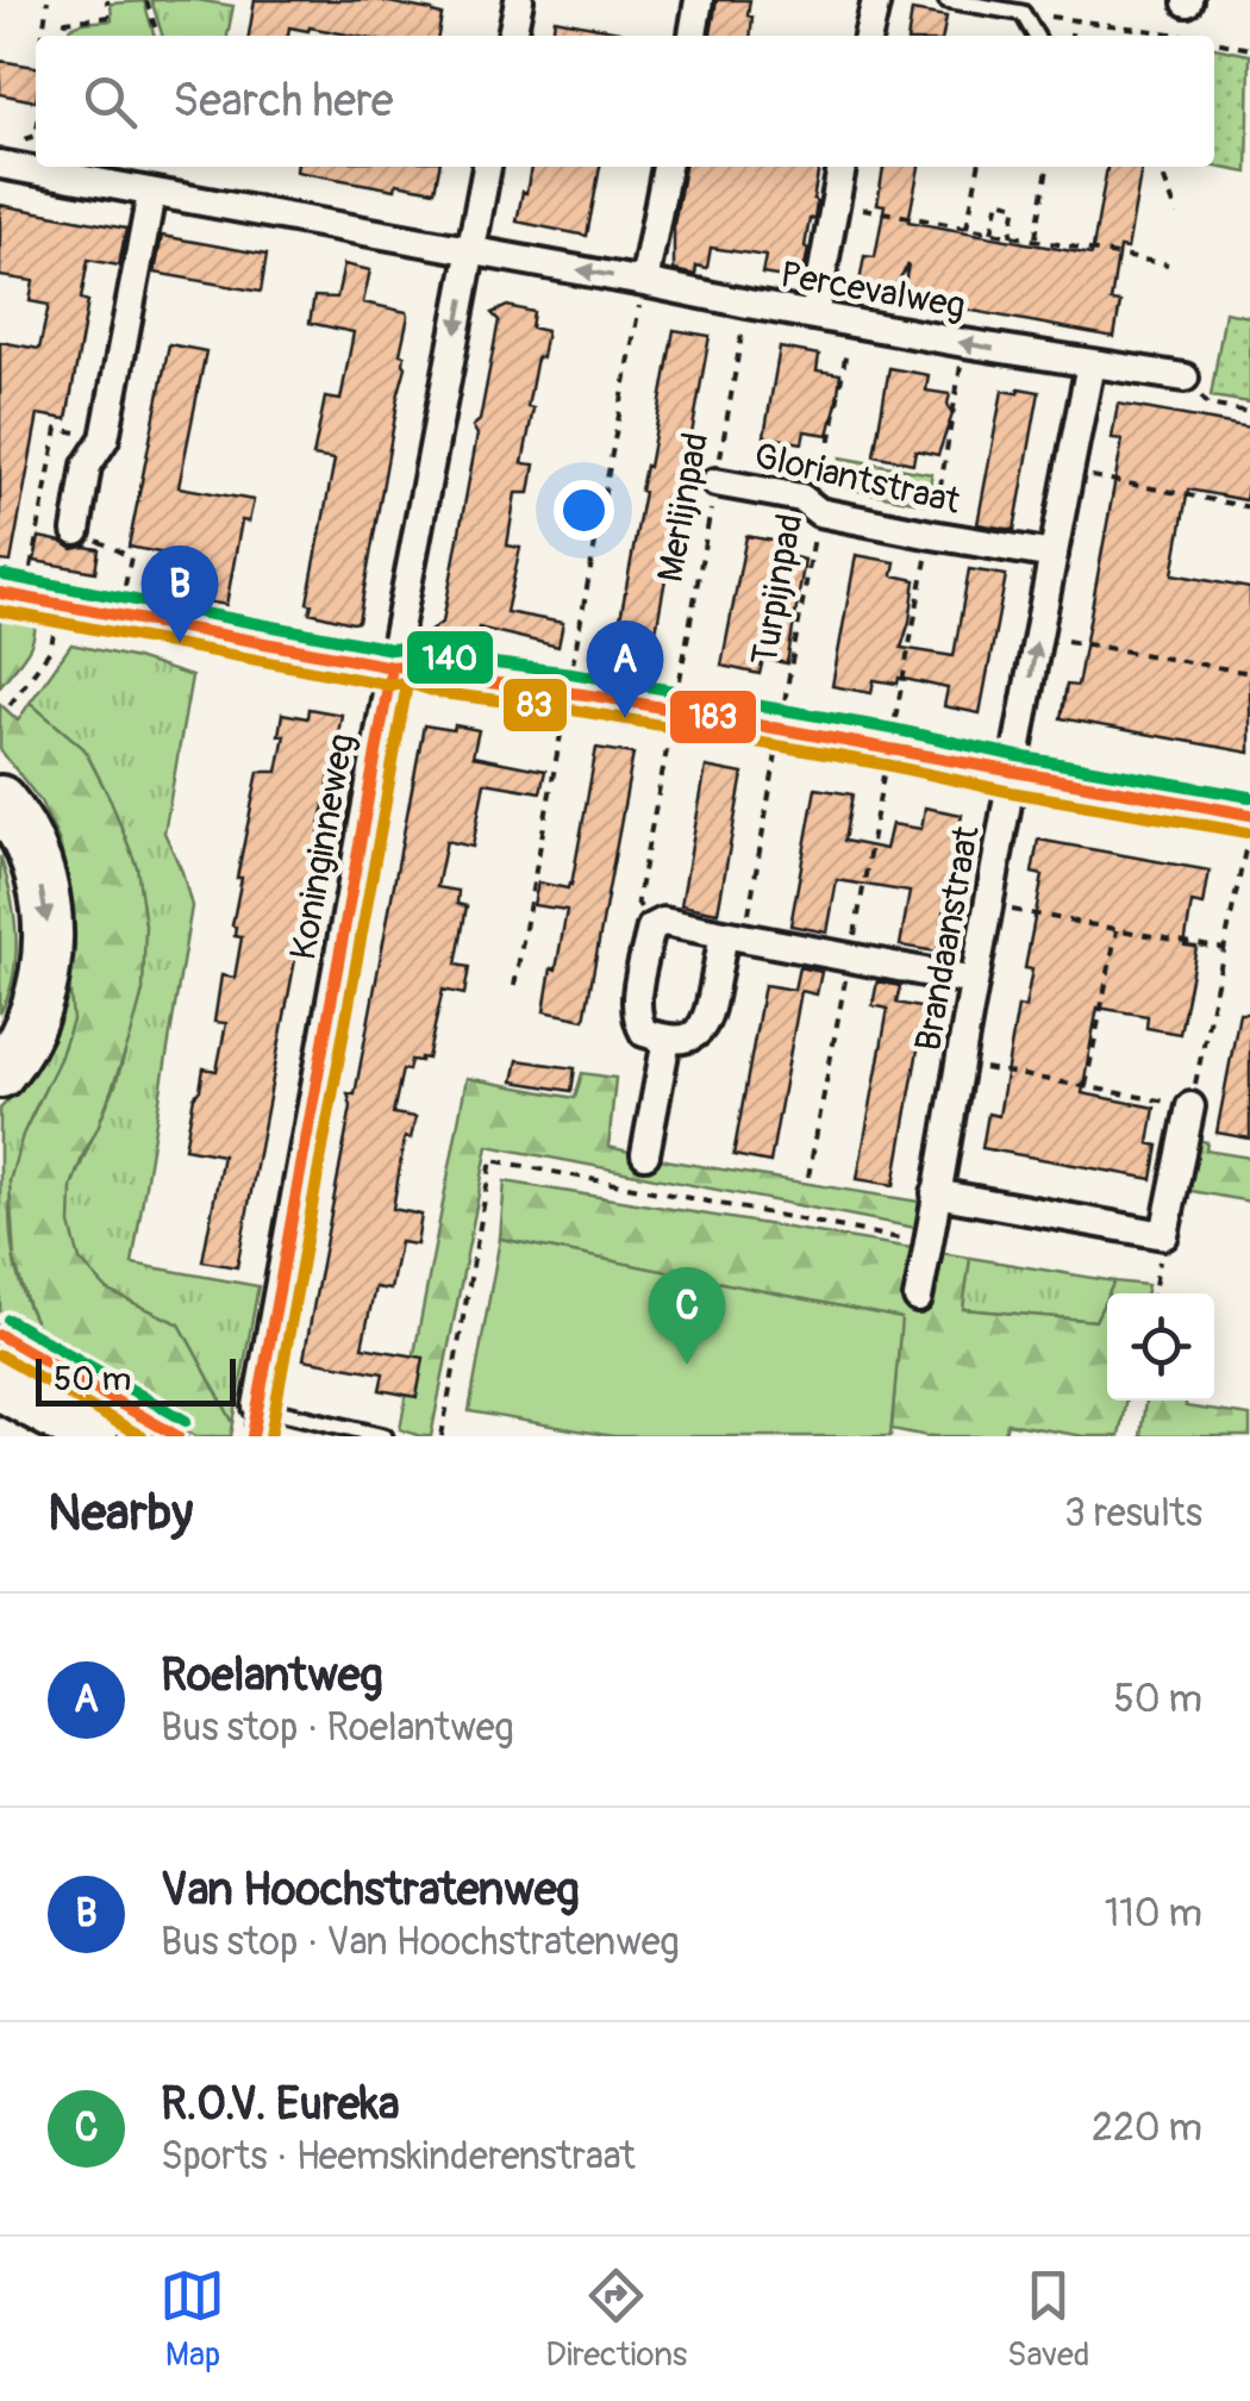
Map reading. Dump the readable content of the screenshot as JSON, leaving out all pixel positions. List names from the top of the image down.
{
  "streets": {
    "street": [
      "Percevalweg",
      "Gloriantstraat",
      "Koninginneweg",
      "Brandaanstraat"
    ],
    "path": ["Merlijnpad", "Turpijnpad"]
  },
  "crossings": [
    ["Percevalweg", "Merlijnpad"],
    ["Percevalweg", "Turpijnpad"],
    ["Percevalweg", "Koninginneweg"],
    ["Percevalweg", "Brandaanstraat"],
    ["Gloriantstraat", "Merlijnpad"],
    ["Gloriantstraat", "Turpijnpad"],
    ["Gloriantstraat", "Brandaanstraat"]
  ],
  "lines": ["transit line 140", "transit line 183", "transit line 83"],
  "scale_bar": "50 m",
  "page": {
    "search": "Search here",
    "pins": ["B", "A", "C"],
    "scale": "50 m",
    "heading": ["Nearby", "3 results"],
    "list": [
      {
        "mark": "A",
        "name": "Roelantweg",
        "note": "Bus stop · Roelantweg",
        "value": "50 m"
      },
      {
        "mark": "B",
        "name": "Van Hoochstratenweg",
        "note": "Bus stop · Van Hoochstratenweg",
        "value": "110 m"
      },
      {
        "mark": "C",
        "name": "R.O.V. Eureka",
        "note": "Sports · Heemskinderenstraat",
        "value": "220 m"
      }
    ],
    "nav": ["Map", "Directions", "Saved"]
  }
}
